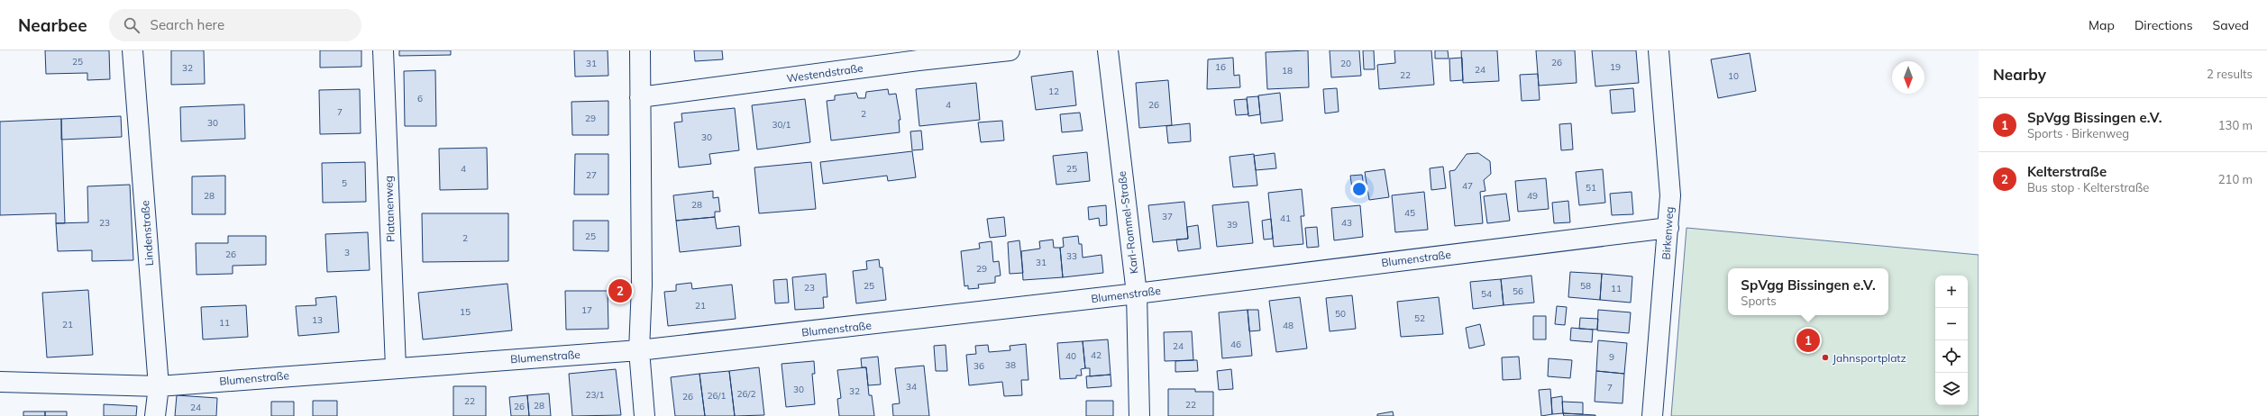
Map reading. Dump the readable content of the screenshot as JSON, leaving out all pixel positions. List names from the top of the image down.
{
  "streets": {
    "street": [
      "Westendstraße",
      "Platanenweg",
      "Karl-Rommel-Straße",
      "Lindenstraße",
      "Birkenweg",
      "Blumenstraße"
    ]
  },
  "crossings": [
    ["Platanenweg", "Blumenstraße"],
    ["Karl-Rommel-Straße", "Blumenstraße"],
    ["Lindenstraße", "Blumenstraße"],
    ["Birkenweg", "Blumenstraße"]
  ],
  "places": ["Jahnsportplatz"],
  "house_numbers": [
    "25",
    "26",
    "31",
    "20",
    "16",
    "19",
    "32",
    "24",
    "18",
    "22",
    "10",
    "12",
    "6",
    "4",
    "26",
    "7",
    "2",
    "29",
    "30",
    "30/1",
    "30",
    "4",
    "25",
    "27",
    "5",
    "47",
    "51",
    "28",
    "49",
    "28",
    "45",
    "37",
    "41",
    "23",
    "43",
    "39",
    "25",
    "2",
    "3",
    "26",
    "33",
    "31",
    "29",
    "25",
    "58",
    "23",
    "11",
    "56",
    "54",
    "21",
    "17",
    "15",
    "50",
    "52",
    "13",
    "11",
    "21",
    "48",
    "46",
    "24",
    "42",
    "40",
    "9",
    "38",
    "36",
    "34",
    "7",
    "30",
    "32",
    "26/2",
    "23/1",
    "26/1",
    "26",
    "22",
    "22",
    "28",
    "26",
    "24"
  ],
  "north": "bottom",
  "page": {
    "header": "Nearbee",
    "search": "Search here",
    "nav": ["Map", "Directions", "Saved"],
    "heading": ["Nearby", "2 results"],
    "list": [
      {
        "mark": "1",
        "name": "SpVgg Bissingen e.V.",
        "note": "Sports · Birkenweg",
        "value": "130 m"
      },
      {
        "mark": "2",
        "name": "Kelterstraße",
        "note": "Bus stop · Kelterstraße",
        "value": "210 m"
      }
    ],
    "popup": ["SpVgg Bissingen e.V.", "Sports"],
    "map_buttons": ["+", "−"],
    "pins": ["2", "1"]
  }
}
